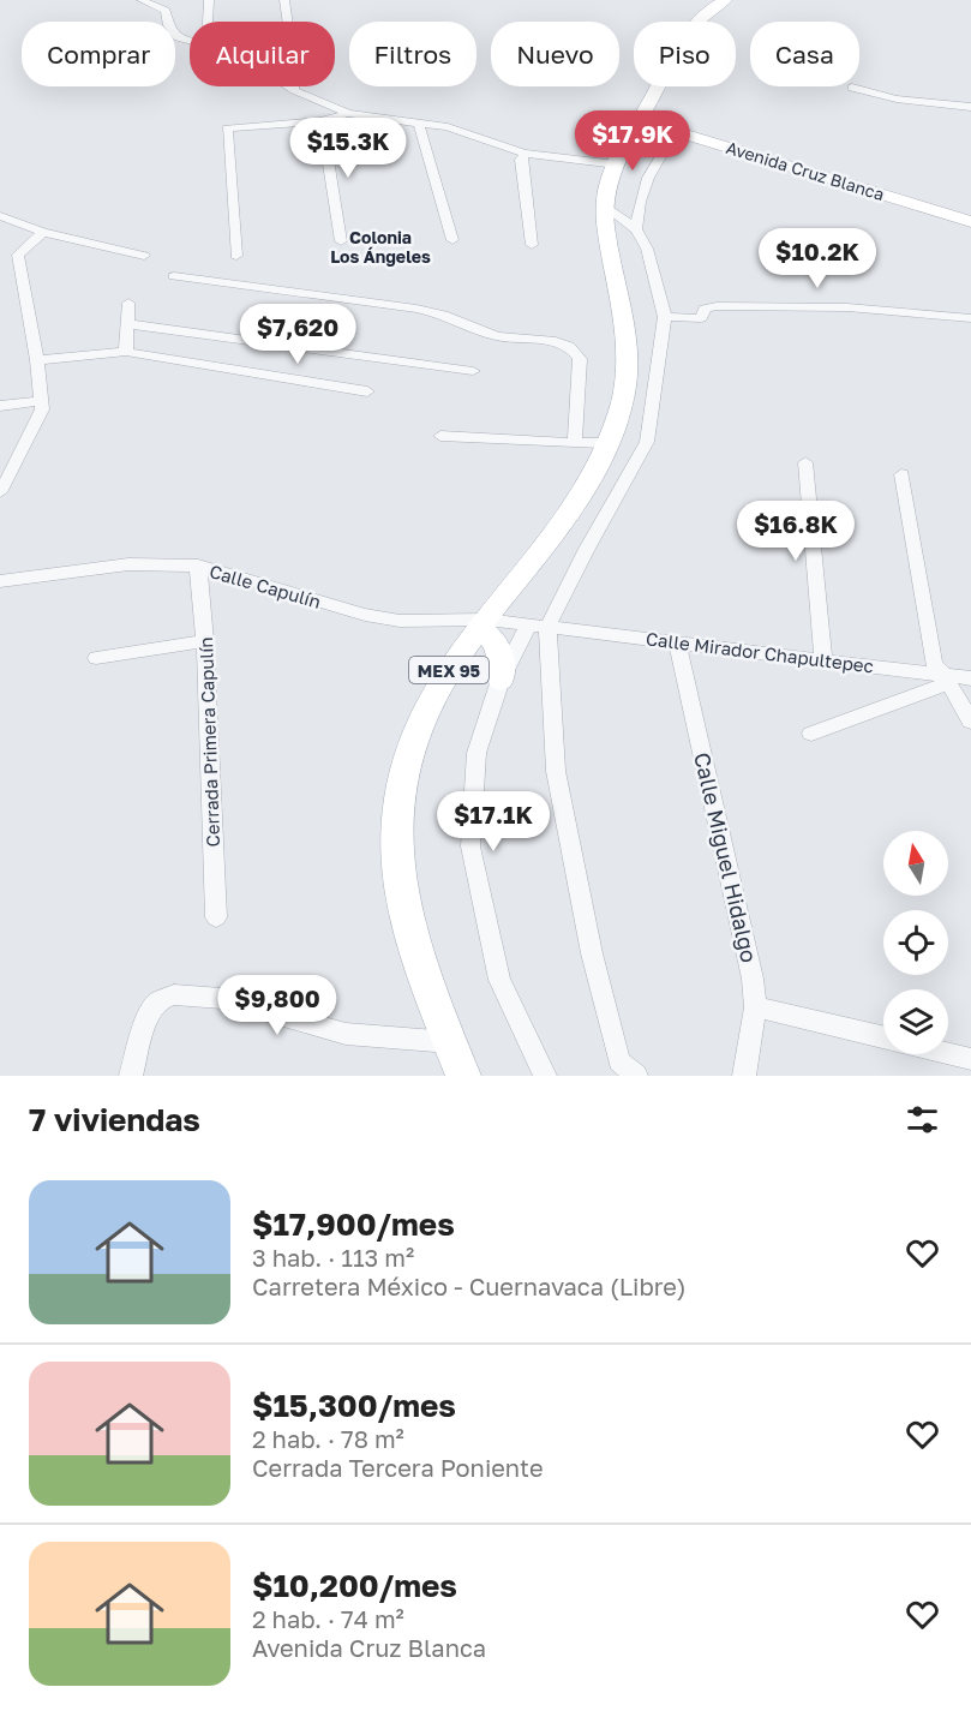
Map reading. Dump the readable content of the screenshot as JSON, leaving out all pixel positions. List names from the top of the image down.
{
  "streets": {
    "main road": ["Avenida Cruz Blanca", "MEX 95"],
    "street": [
      "Calle Capulín",
      "Calle Mirador Chapultepec",
      "Cerrada Primera Capulín",
      "Calle Miguel Hidalgo"
    ]
  },
  "crossings": [
    ["Avenida Cruz Blanca", "MEX 95"],
    ["Calle Capulín", "Calle Mirador Chapultepec"],
    ["Calle Capulín", "MEX 95"],
    ["Calle Capulín", "Cerrada Primera Capulín"],
    ["Calle Mirador Chapultepec", "Calle Miguel Hidalgo"]
  ],
  "districts": ["Colonia Los Ángeles"],
  "north": "top",
  "page": {
    "chip": [
      "Comprar",
      "Alquilar",
      "Filtros",
      "Nuevo",
      "Piso",
      "Casa"
    ],
    "price": [
      "$17.9K",
      "$15.3K",
      "$10.2K",
      "$7,620",
      "$16.8K",
      "$17.1K",
      "$9,800"
    ],
    "heading": "7 viviendas",
    "list": [
      {
        "name": "$17,900/mes",
        "note": "3 hab. · 113 m² · Carretera México - Cuernavaca (Libre)"
      },
      {
        "name": "$15,300/mes",
        "note": "2 hab. · 78 m² · Cerrada Tercera Poniente"
      },
      {
        "name": "$10,200/mes",
        "note": "2 hab. · 74 m² · Avenida Cruz Blanca"
      }
    ]
  }
}
